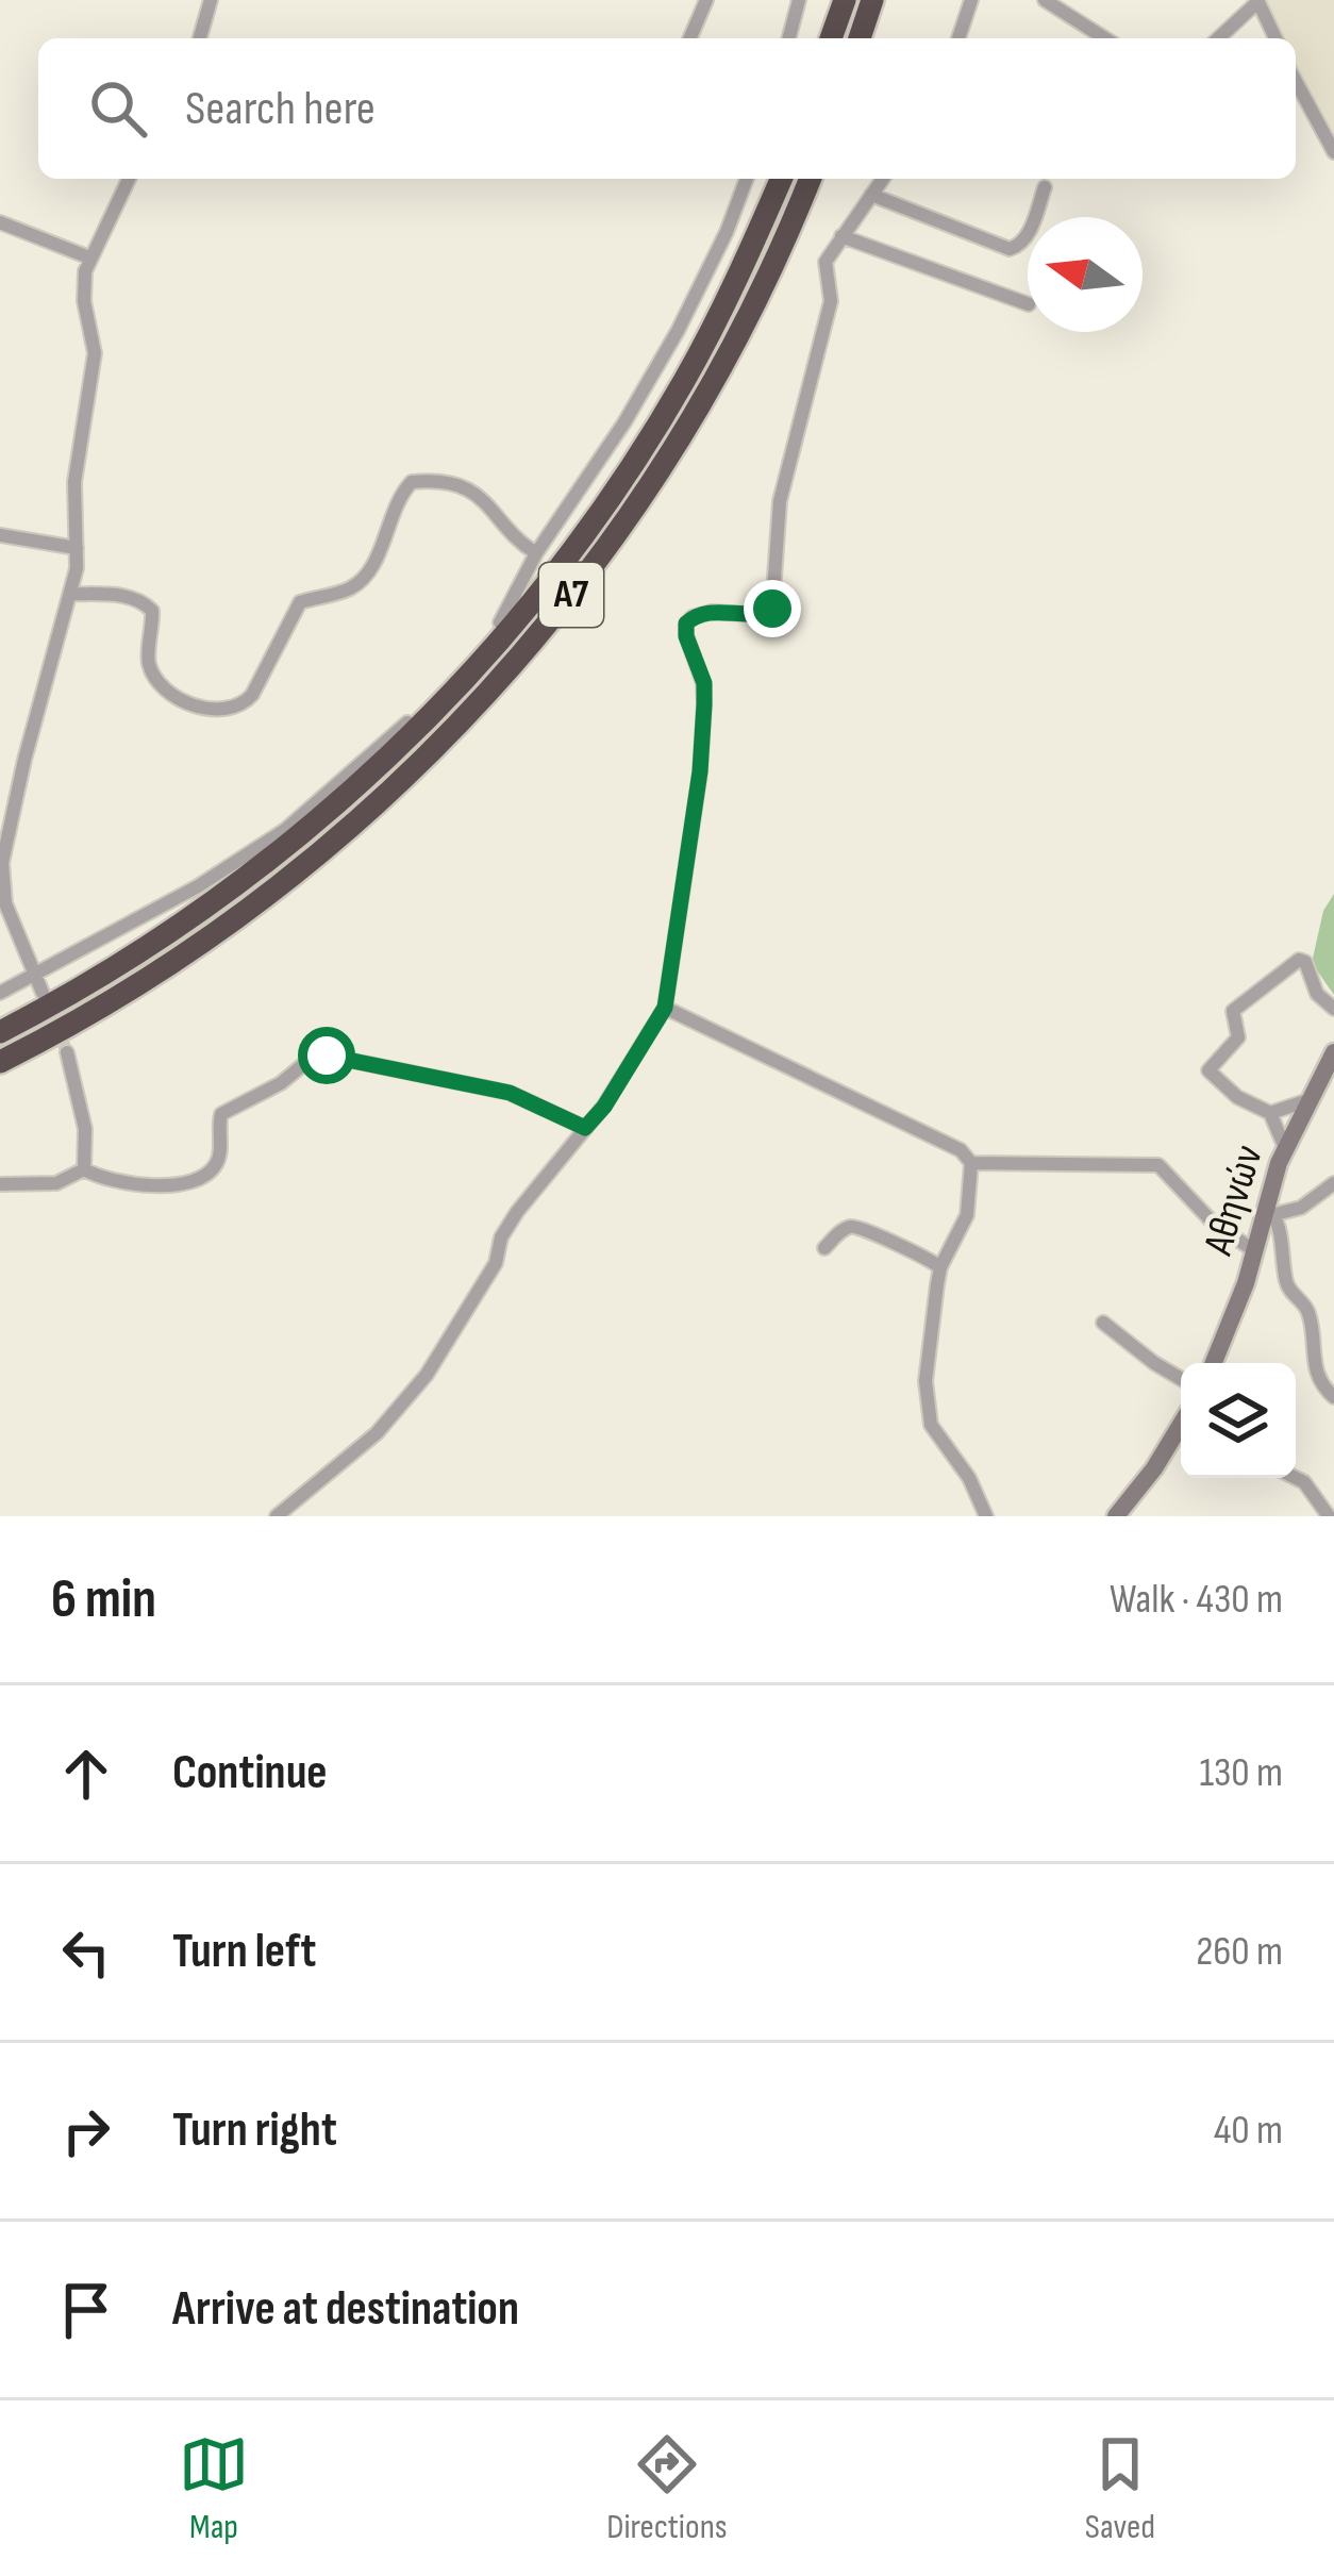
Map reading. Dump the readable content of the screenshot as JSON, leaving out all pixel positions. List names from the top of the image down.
{
  "streets": {
    "highway": ["Α7"],
    "main road": ["Αθηνών"]
  },
  "north": "left",
  "page": {
    "search": "Search here",
    "heading": ["6 min", "Walk · 430 m"],
    "list": [
      ["Continue", "130 m"],
      ["Turn left", "260 m"],
      ["Turn right", "40 m"],
      "Arrive at destination"
    ],
    "nav": ["Map", "Directions", "Saved"]
  }
}
